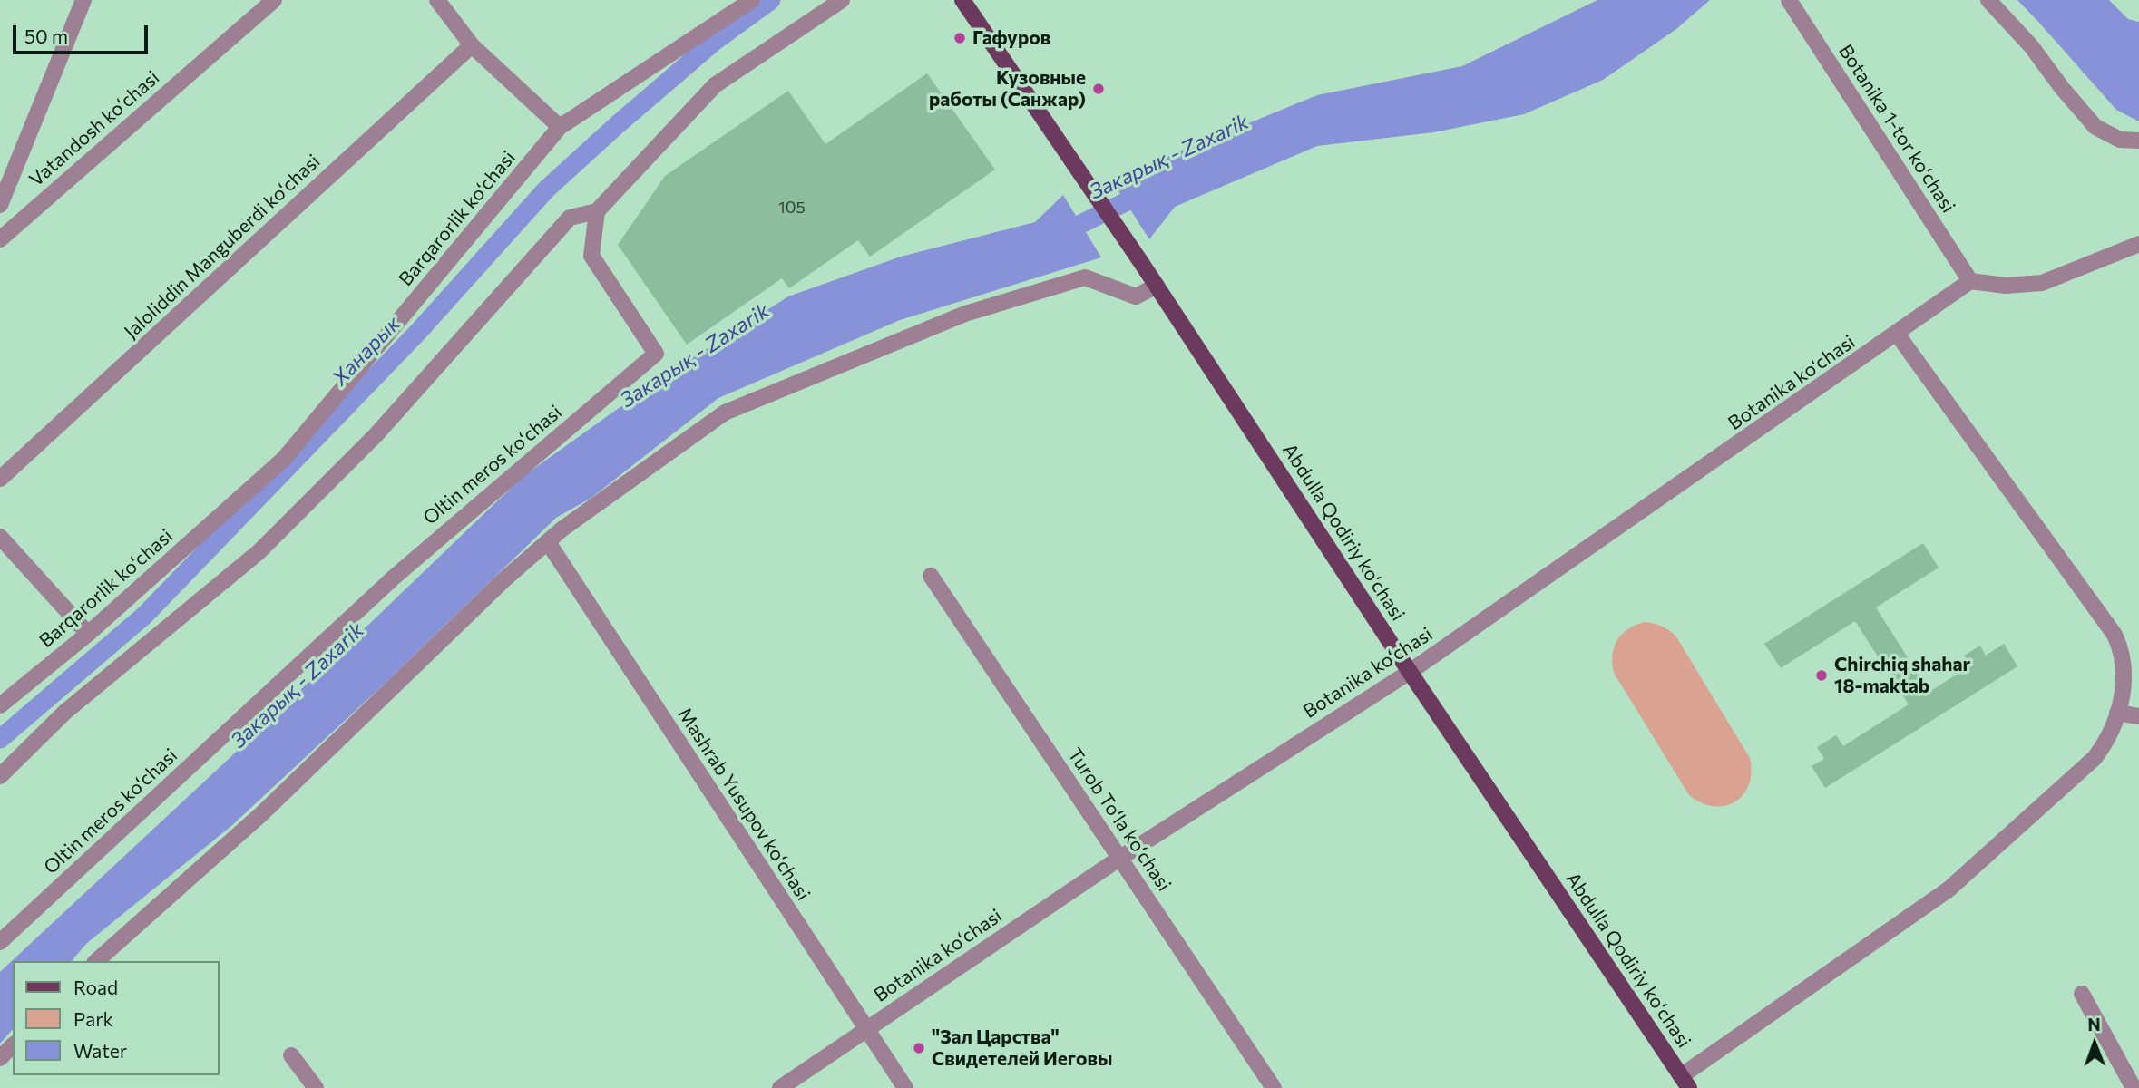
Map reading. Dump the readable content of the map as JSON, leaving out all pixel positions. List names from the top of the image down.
{
  "streets": {
    "main road": ["Abdulla Qodiriy ko‘chasi"],
    "street": [
      "Vatandosh ko‘chasi",
      "Botanika 1-tor ko‘chasi",
      "Barqarorlik ko‘chasi",
      "Jaloliddin Manguberdi ko‘chasi",
      "Botanika ko‘chasi",
      "Oltin meros ko‘chasi",
      "Mashrab Yusupov ko‘chasi",
      "Turob To‘la ko‘chasi"
    ]
  },
  "crossings": [
    ["Botanika 1-tor ko‘chasi", "Botanika ko‘chasi"],
    ["Botanika ko‘chasi", "Abdulla Qodiriy ko‘chasi"],
    ["Botanika ko‘chasi", "Mashrab Yusupov ko‘chasi"],
    ["Botanika ko‘chasi", "Turob To‘la ko‘chasi"]
  ],
  "water": ["Закарық - Zaxarik", "Ханарык"],
  "places": [
    "Гафуров",
    "Кузовные работы (Санжар)",
    "Chirchiq shahar 18-maktab",
    "\"Зал Царства\" Свидетелей Иеговы"
  ],
  "house_numbers": ["105"],
  "legend": ["Road", "Park", "Water"],
  "scale_bar": "50 m",
  "north": "top"
}
